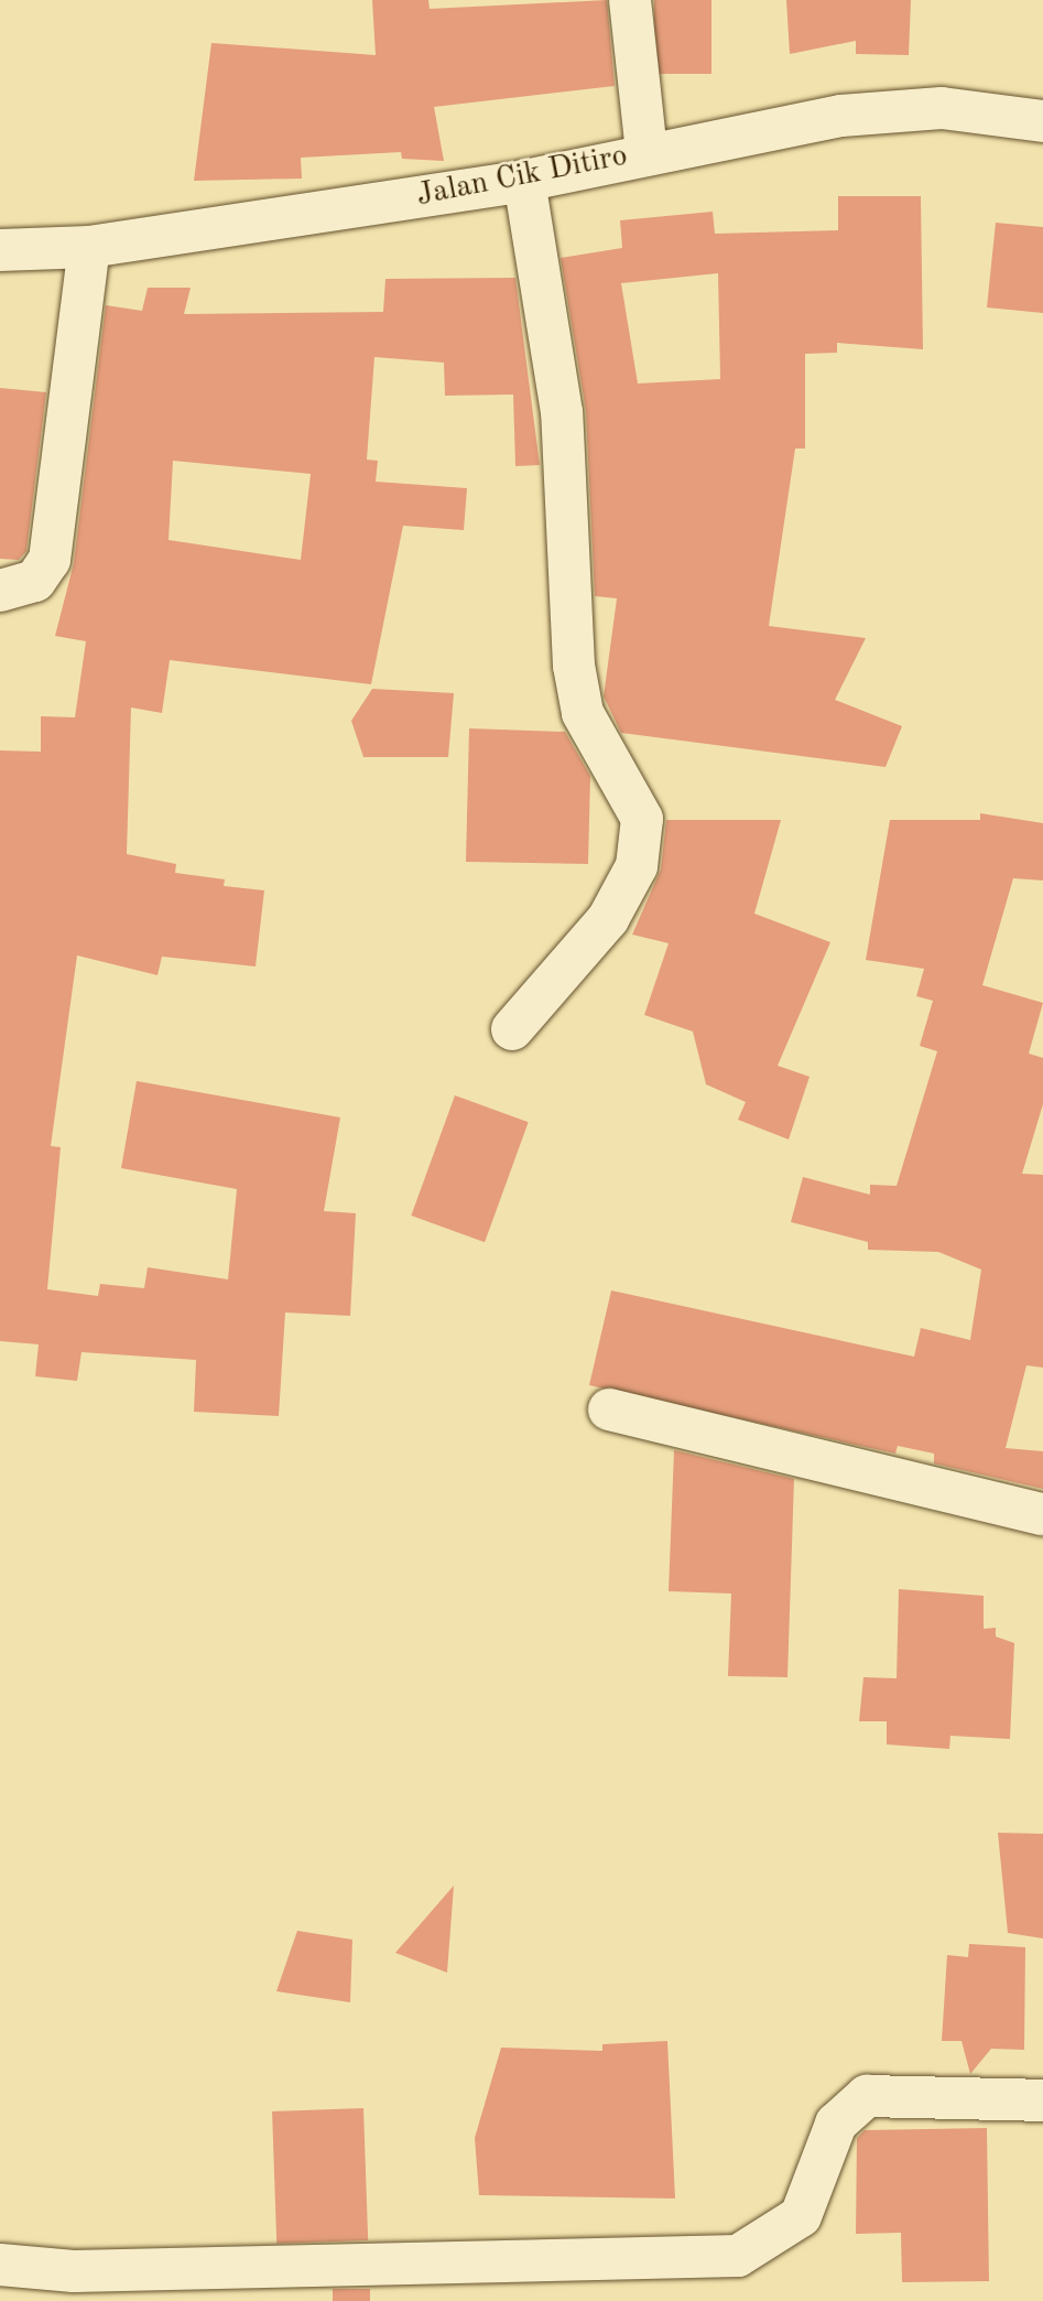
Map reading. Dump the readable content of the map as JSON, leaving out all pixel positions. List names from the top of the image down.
{
  "streets": {
    "street": ["Jalan Cik Ditiro"]
  }
}
